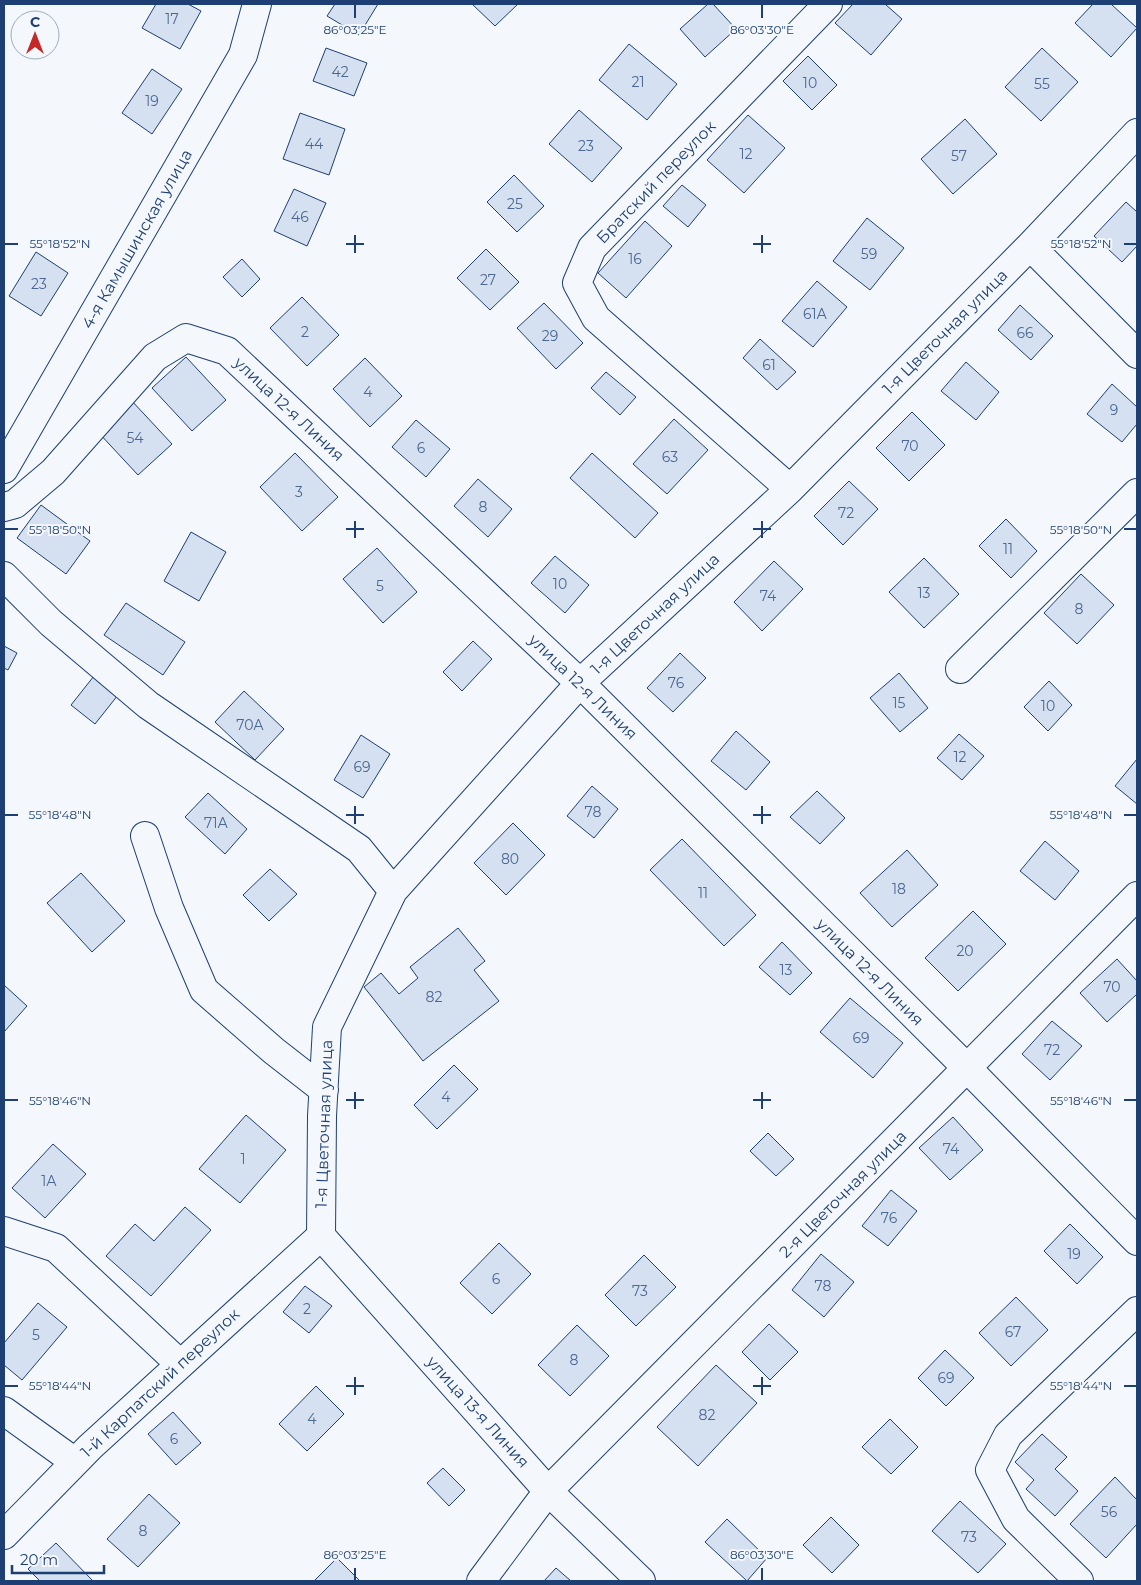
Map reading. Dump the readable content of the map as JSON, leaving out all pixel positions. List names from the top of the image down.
{
  "streets": {
    "lane": [
      "Братский переулок",
      "4-я Камышинская улица",
      "1-я Цветочная улица",
      "улица 12-я Линия",
      "2-я Цветочная улица",
      "1-й Карпатский переулок",
      "улица 13-я Линия"
    ]
  },
  "crossings": [
    ["Братский переулок", "1-я Цветочная улица"],
    ["1-я Цветочная улица", "улица 12-я Линия"],
    ["1-я Цветочная улица", "1-й Карпатский переулок"],
    ["1-я Цветочная улица", "улица 13-я Линия"],
    ["улица 12-я Линия", "2-я Цветочная улица"],
    ["2-я Цветочная улица", "улица 13-я Линия"],
    ["1-й Карпатский переулок", "улица 13-я Линия"]
  ],
  "house_numbers": [
    "17",
    "42",
    "21",
    "10",
    "55",
    "19",
    "44",
    "23",
    "12",
    "57",
    "25",
    "46",
    "59",
    "16",
    "27",
    "23",
    "61А",
    "2",
    "66",
    "29",
    "61",
    "4",
    "9",
    "54",
    "70",
    "6",
    "63",
    "3",
    "8",
    "72",
    "11",
    "10",
    "5",
    "13",
    "74",
    "8",
    "76",
    "15",
    "10",
    "70А",
    "12",
    "69",
    "78",
    "71А",
    "80",
    "18",
    "11",
    "20",
    "13",
    "70",
    "82",
    "69",
    "72",
    "4",
    "74",
    "1",
    "1А",
    "76",
    "19",
    "6",
    "78",
    "73",
    "2",
    "67",
    "5",
    "8",
    "69",
    "82",
    "4",
    "6",
    "56",
    "8",
    "73"
  ],
  "scale_bar": "20 m",
  "north": "top",
  "coordinates": [
    "86°03'25\"E",
    "86°03'30\"E",
    "55°18'52\"N",
    "55°18'50\"N",
    "55°18'48\"N",
    "55°18'46\"N",
    "55°18'44\"N"
  ]
}
